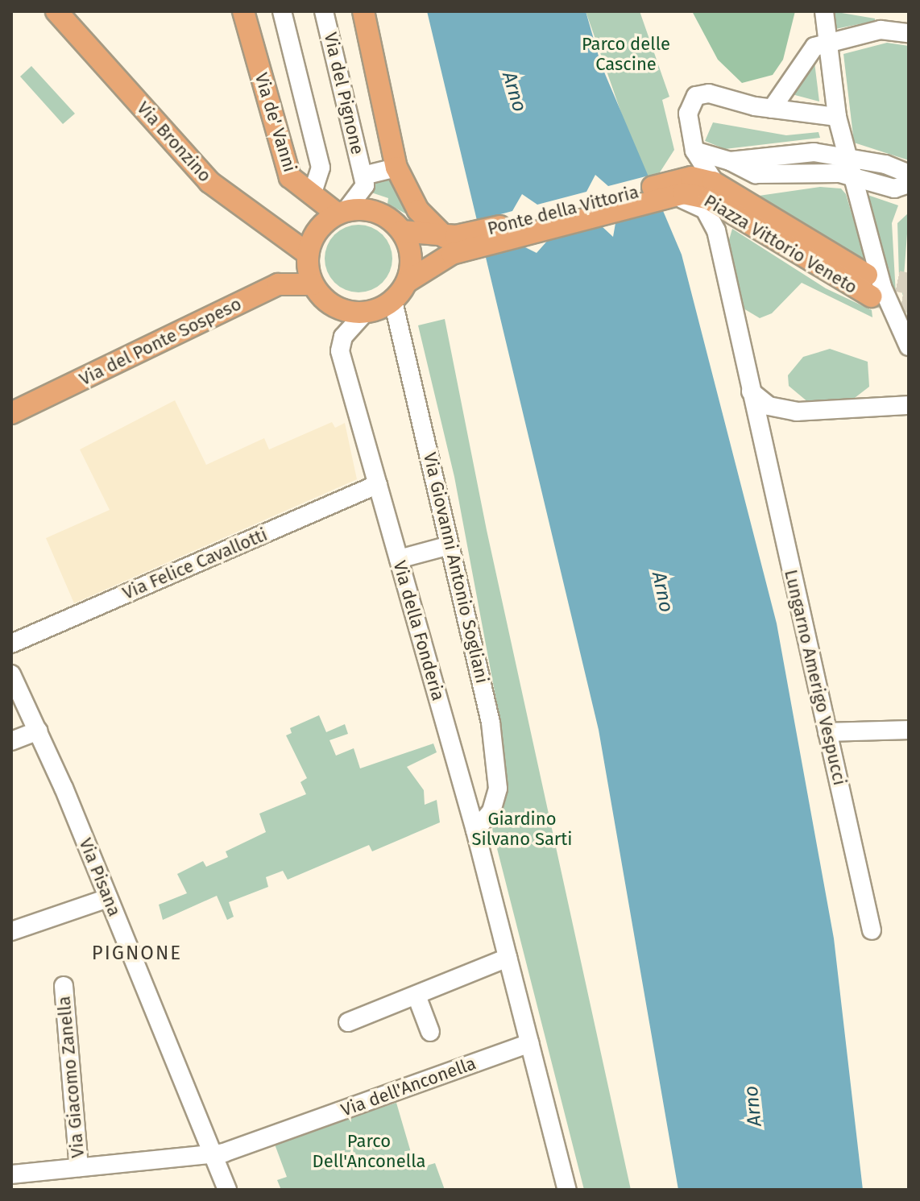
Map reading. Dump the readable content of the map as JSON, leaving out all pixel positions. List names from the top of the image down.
{
  "streets": {
    "main road": [
      "Via de' Vanni",
      "Via Bronzino",
      "Ponte della Vittoria",
      "Piazza Vittorio Veneto",
      "Via del Ponte Sospeso"
    ],
    "street": [
      "Via del Pignone",
      "Via Felice Cavallotti",
      "Via Giovanni Antonio Sogliani",
      "Via della Fonderia",
      "Lungarno Amerigo Vespucci",
      "Via Pisana",
      "Via Giacomo Zanella",
      "Via dell'Anconella"
    ]
  },
  "crossings": [
    ["Via de' Vanni", "Via Bronzino"],
    ["Via de' Vanni", "Via del Ponte Sospeso"],
    ["Via de' Vanni", "Via Giovanni Antonio Sogliani"],
    ["Via de' Vanni", "Via della Fonderia"],
    ["Via Bronzino", "Via del Ponte Sospeso"],
    ["Via Bronzino", "Via Giovanni Antonio Sogliani"],
    ["Via Bronzino", "Via della Fonderia"],
    ["Ponte della Vittoria", "Piazza Vittorio Veneto"],
    ["Piazza Vittorio Veneto", "Lungarno Amerigo Vespucci"],
    ["Via del Ponte Sospeso", "Via Giovanni Antonio Sogliani"],
    ["Via del Ponte Sospeso", "Via della Fonderia"],
    ["Via Felice Cavallotti", "Via della Fonderia"],
    ["Via Giovanni Antonio Sogliani", "Via della Fonderia"],
    ["Via della Fonderia", "Via dell'Anconella"],
    ["Via Pisana", "Via Giacomo Zanella"],
    ["Via Pisana", "Via dell'Anconella"],
    ["Via Giacomo Zanella", "Via dell'Anconella"]
  ],
  "districts": ["PIGNONE"],
  "water": ["Arno"],
  "parks": ["Parco delle Cascine", "Giardino Silvano Sarti", "Parco Dell'Anconella"]
}
